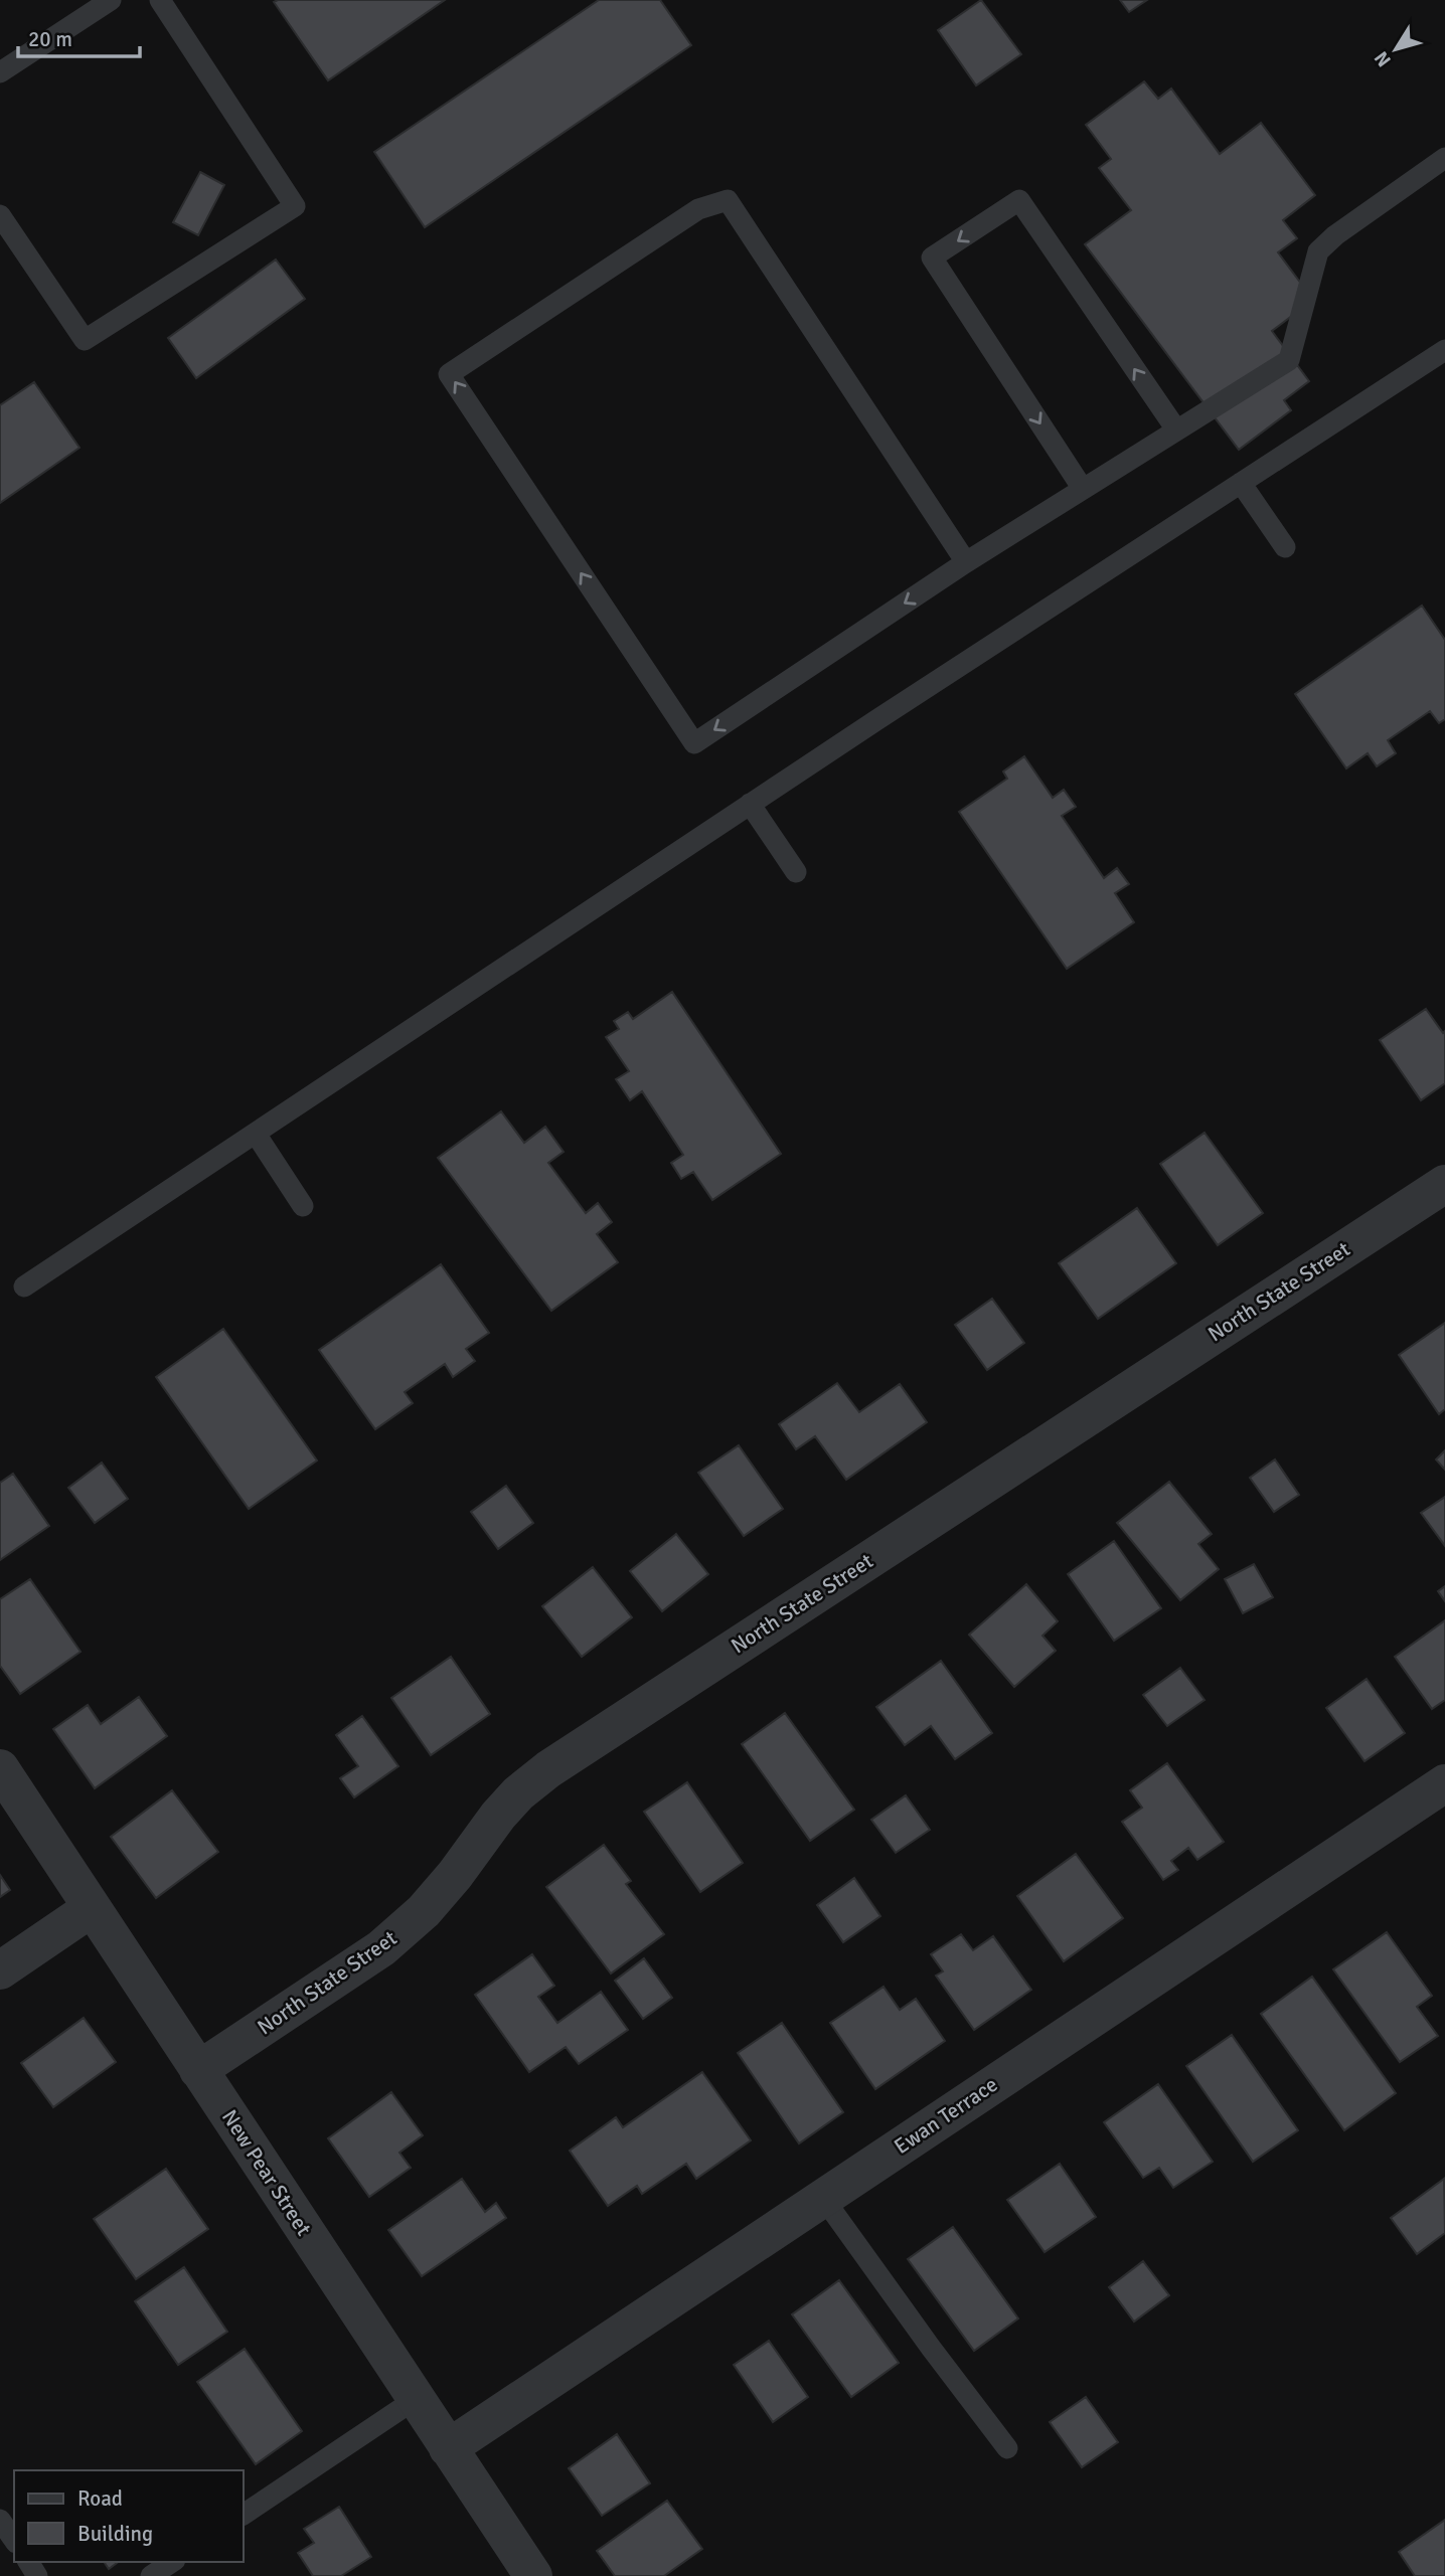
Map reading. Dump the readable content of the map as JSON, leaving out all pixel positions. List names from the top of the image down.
{
  "streets": {
    "street": ["North State Street", "Ewan Terrace", "New Pear Street"]
  },
  "crossings": [
    ["North State Street", "New Pear Street"],
    ["Ewan Terrace", "New Pear Street"]
  ],
  "legend": ["Road", "Building"],
  "scale_bar": "20 m",
  "north": "bottom left"
}
